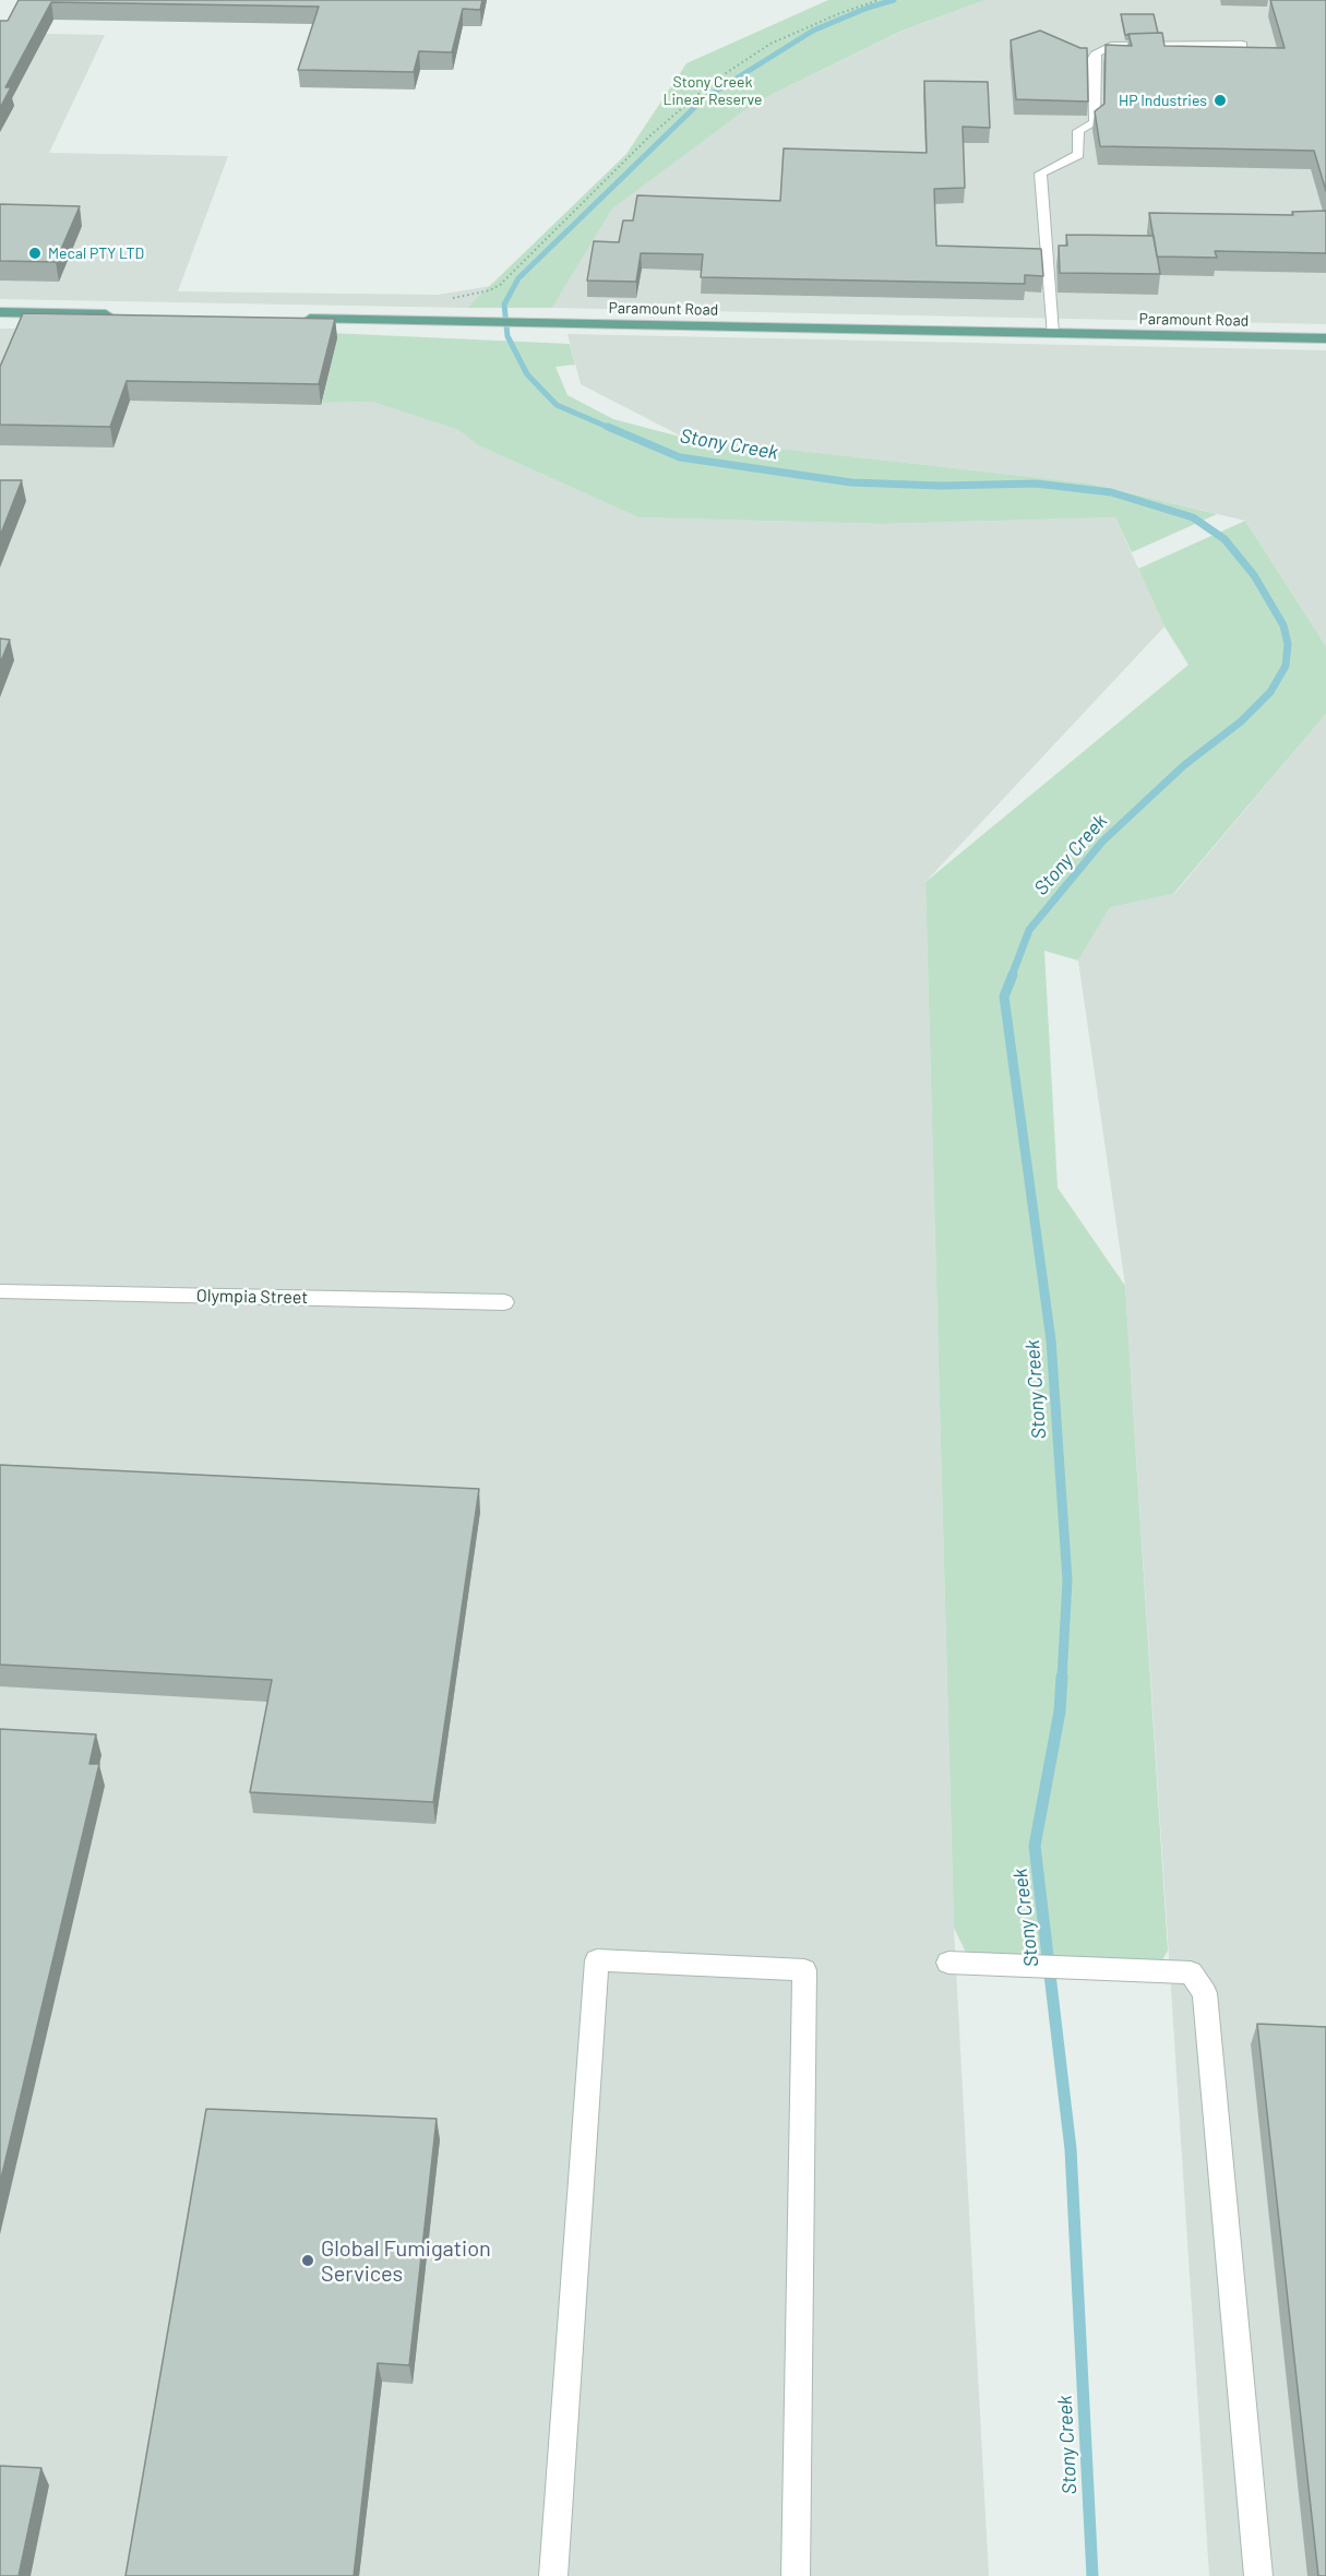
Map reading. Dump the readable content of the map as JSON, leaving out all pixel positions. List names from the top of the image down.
{
  "streets": {
    "main road": ["Paramount Road"],
    "street": ["Olympia Street"]
  },
  "water": ["Stony Creek"],
  "parks": ["Stony Creek Linear Reserve"],
  "places": ["HP Industries", "Mecal PTY LTD", "Global Fumigation Services"]
}
